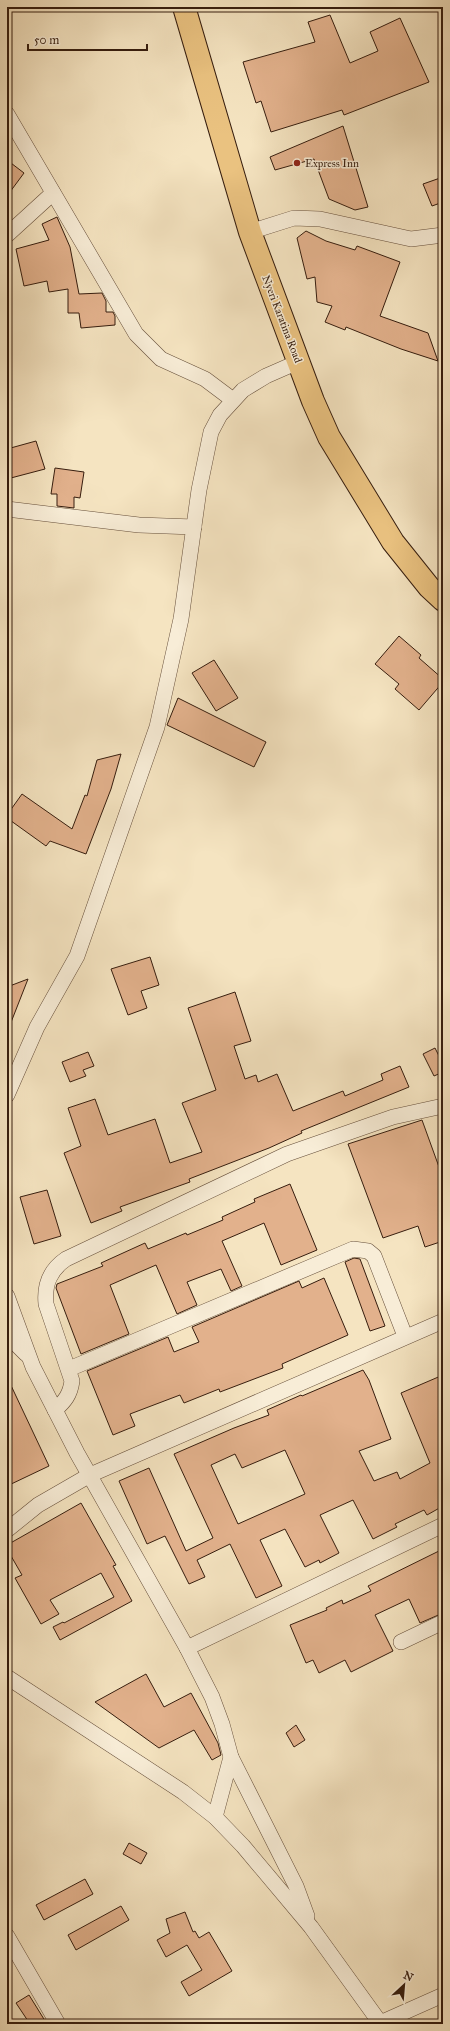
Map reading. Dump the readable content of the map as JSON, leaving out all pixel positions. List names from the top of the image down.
{
  "streets": {
    "highway": ["Nyeri Karatina Road"]
  },
  "places": ["Express Inn"],
  "scale_bar": "50 m",
  "north": "top right"
}
